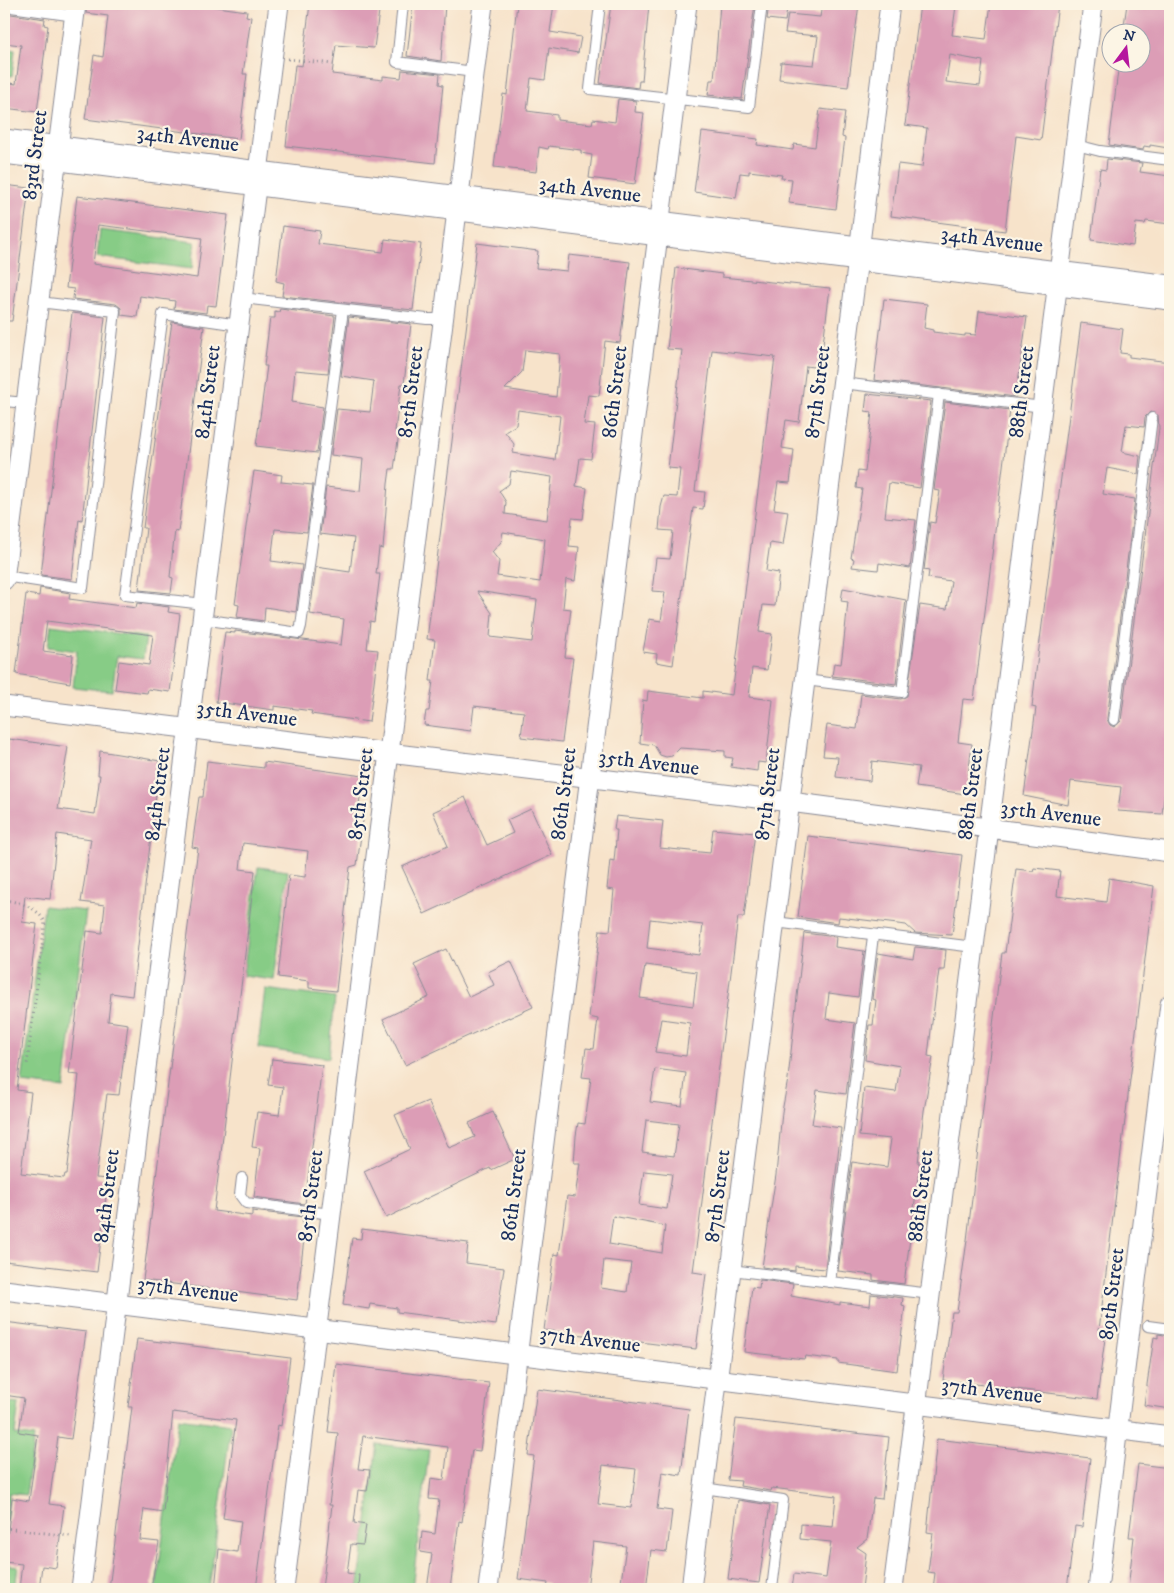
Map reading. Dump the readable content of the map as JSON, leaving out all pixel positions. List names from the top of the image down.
{
  "streets": {
    "street": [
      "34th Avenue",
      "83rd Street",
      "84th Street",
      "85th Street",
      "86th Street",
      "87th Street",
      "88th Street",
      "35th Avenue",
      "37th Avenue",
      "89th Street"
    ]
  },
  "crossings": [
    ["34th Avenue", "83rd Street"],
    ["34th Avenue", "84th Street"],
    ["34th Avenue", "85th Street"],
    ["34th Avenue", "86th Street"],
    ["34th Avenue", "87th Street"],
    ["34th Avenue", "88th Street"],
    ["84th Street", "35th Avenue"],
    ["84th Street", "37th Avenue"],
    ["85th Street", "35th Avenue"],
    ["85th Street", "37th Avenue"],
    ["86th Street", "35th Avenue"],
    ["86th Street", "37th Avenue"],
    ["87th Street", "35th Avenue"],
    ["87th Street", "37th Avenue"],
    ["88th Street", "35th Avenue"],
    ["88th Street", "37th Avenue"],
    ["37th Avenue", "89th Street"]
  ],
  "north": "top"
}
